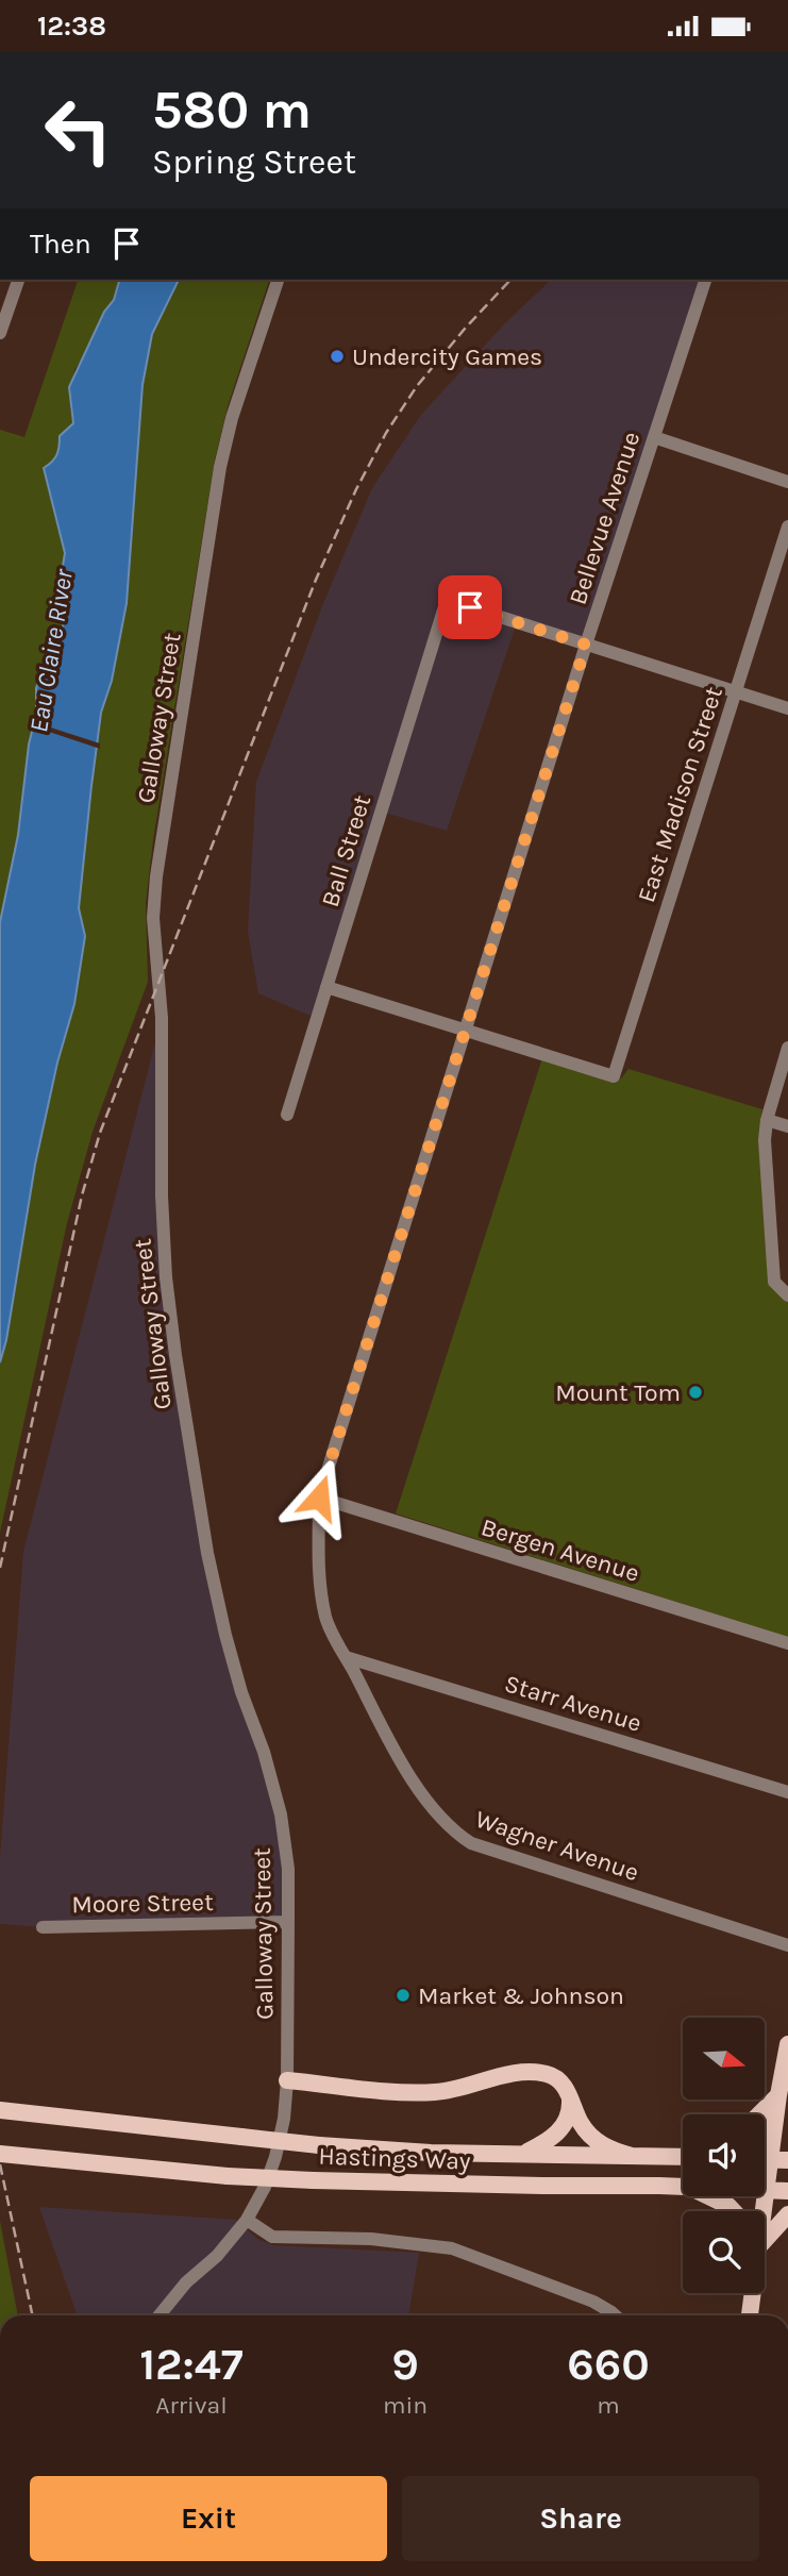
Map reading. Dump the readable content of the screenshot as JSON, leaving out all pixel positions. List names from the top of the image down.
{
  "streets": {
    "main road": ["Hastings Way"],
    "street": [
      "Bellevue Avenue",
      "Galloway Street",
      "East Madison Street",
      "Ball Street",
      "Bergen Avenue",
      "Starr Avenue",
      "Wagner Avenue",
      "Moore Street"
    ]
  },
  "crossings": [
    ["Bellevue Avenue", "East Madison Street"],
    ["Bellevue Avenue", "Ball Street"],
    ["Bellevue Avenue", "Bergen Avenue"],
    ["Bellevue Avenue", "Wagner Avenue"],
    ["Galloway Street", "Moore Street"],
    ["Bergen Avenue", "Wagner Avenue"],
    ["Starr Avenue", "Wagner Avenue"]
  ],
  "water": ["Eau Claire River"],
  "places": ["Undercity Games", "Mount Tom", "Market & Johnson"],
  "north": "right",
  "page": {
    "status": "12:38",
    "turn": ["580 m", "Spring Street"],
    "then": "Then",
    "eta": [
      "12:47",
      "Arrival",
      "9",
      "min",
      "660",
      "m"
    ],
    "buttons": ["Exit", "Share"]
  }
}
